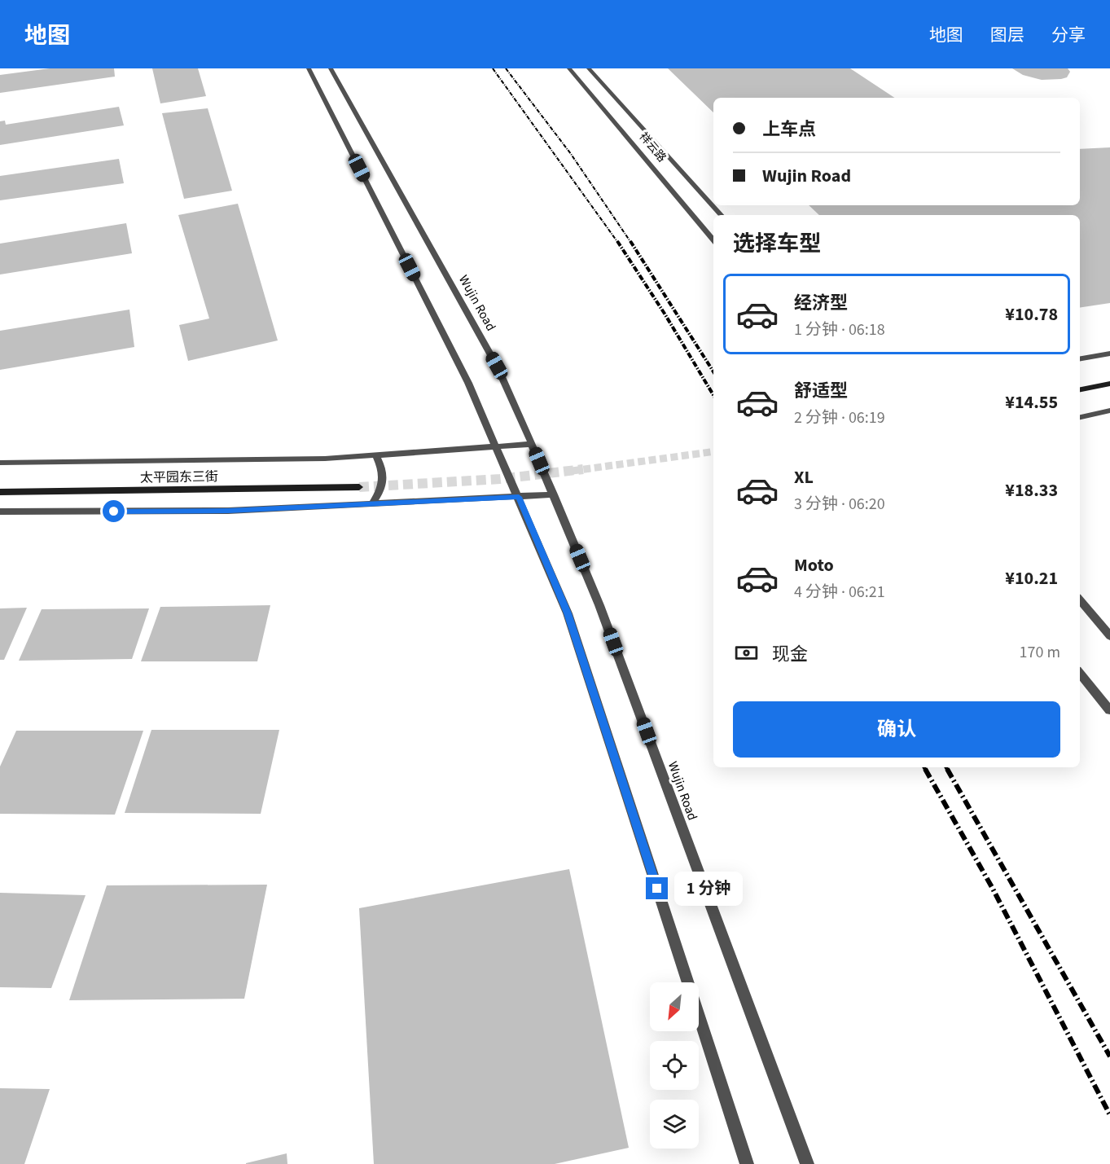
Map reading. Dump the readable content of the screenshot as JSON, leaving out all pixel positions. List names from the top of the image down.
{
  "streets": {
    "main road": ["太平园东三街"],
    "street": ["祥云路", "Wujin Road"]
  },
  "north": "bottom left",
  "page": {
    "header": "地图",
    "nav": ["地图", "图层", "分享"],
    "banner": ["上车点", "Wujin Road"],
    "heading": "选择车型",
    "list": [
      {
        "name": "经济型",
        "note": "1 分钟 · 06:18",
        "value": "¥10.78"
      },
      {
        "name": "舒适型",
        "note": "2 分钟 · 06:19",
        "value": "¥14.55"
      },
      {
        "name": "XL",
        "note": "3 分钟 · 06:20",
        "value": "¥18.33"
      },
      {
        "name": "Moto",
        "note": "4 分钟 · 06:21",
        "value": "¥10.21"
      }
    ],
    "pay": ["现金", "170 m"],
    "buttons": "确认",
    "bubble": "1 分钟"
  }
}
